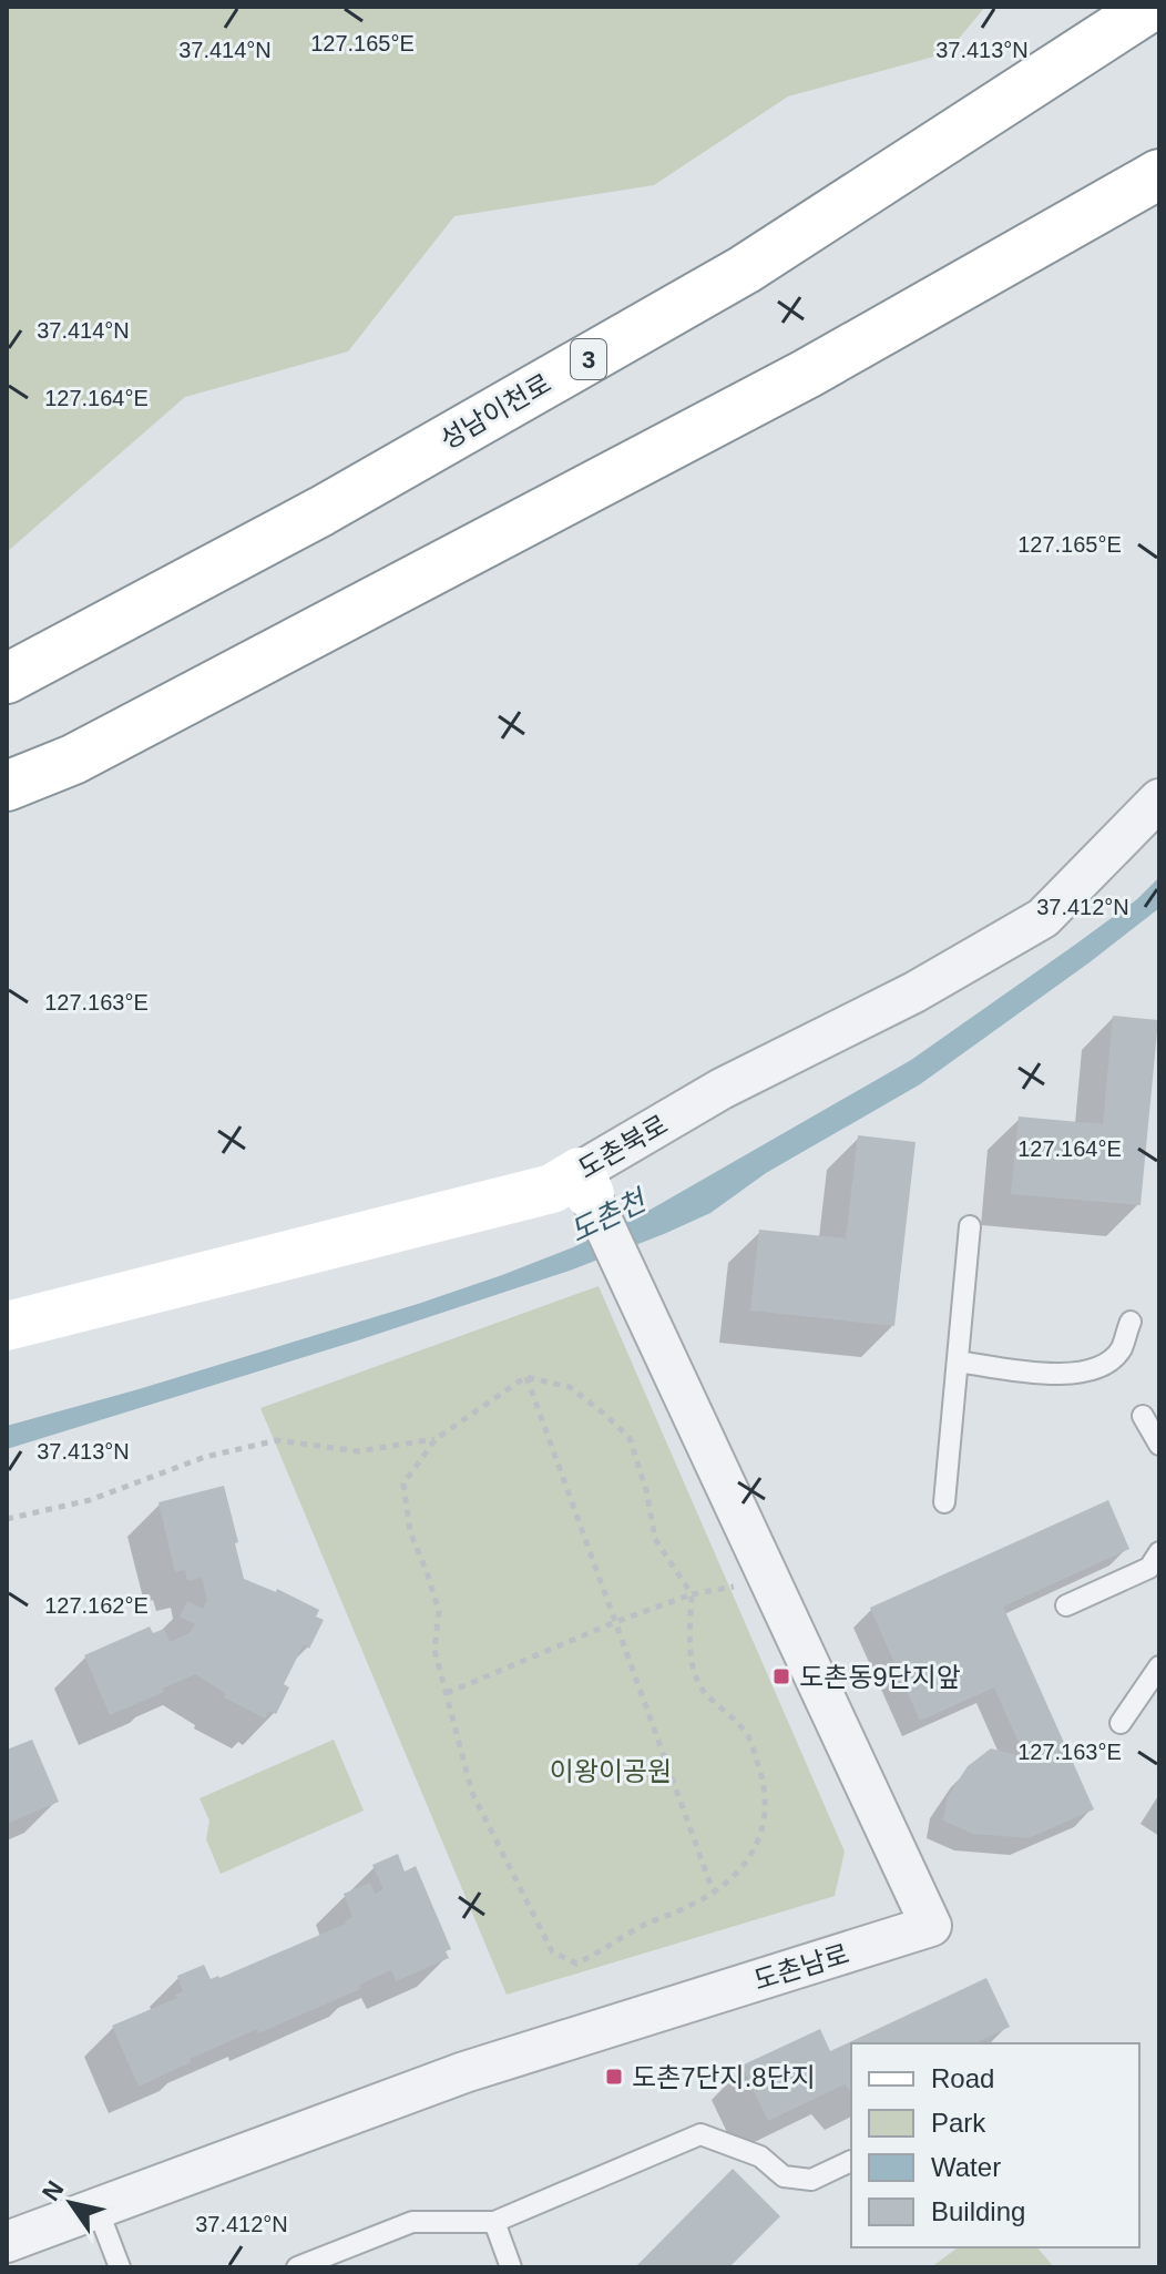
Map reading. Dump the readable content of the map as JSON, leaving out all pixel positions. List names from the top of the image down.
{
  "streets": {
    "main road": ["3", "성남이천로", "도촌북로"],
    "street": ["도촌남로"]
  },
  "crossings": [
    ["도촌북로", "도촌남로"]
  ],
  "water": ["도촌천"],
  "parks": ["이왕이공원"],
  "places": {
    "transit": ["도촌동9단지앞", "도촌7단지.8단지"]
  },
  "legend": [
    "Road",
    "Park",
    "Water",
    "Building"
  ],
  "north": "top left",
  "coordinates": [
    "127.165°E",
    "37.414°N",
    "37.413°N",
    "127.164°E",
    "37.412°N",
    "127.163°E",
    "127.162°E"
  ]
}
